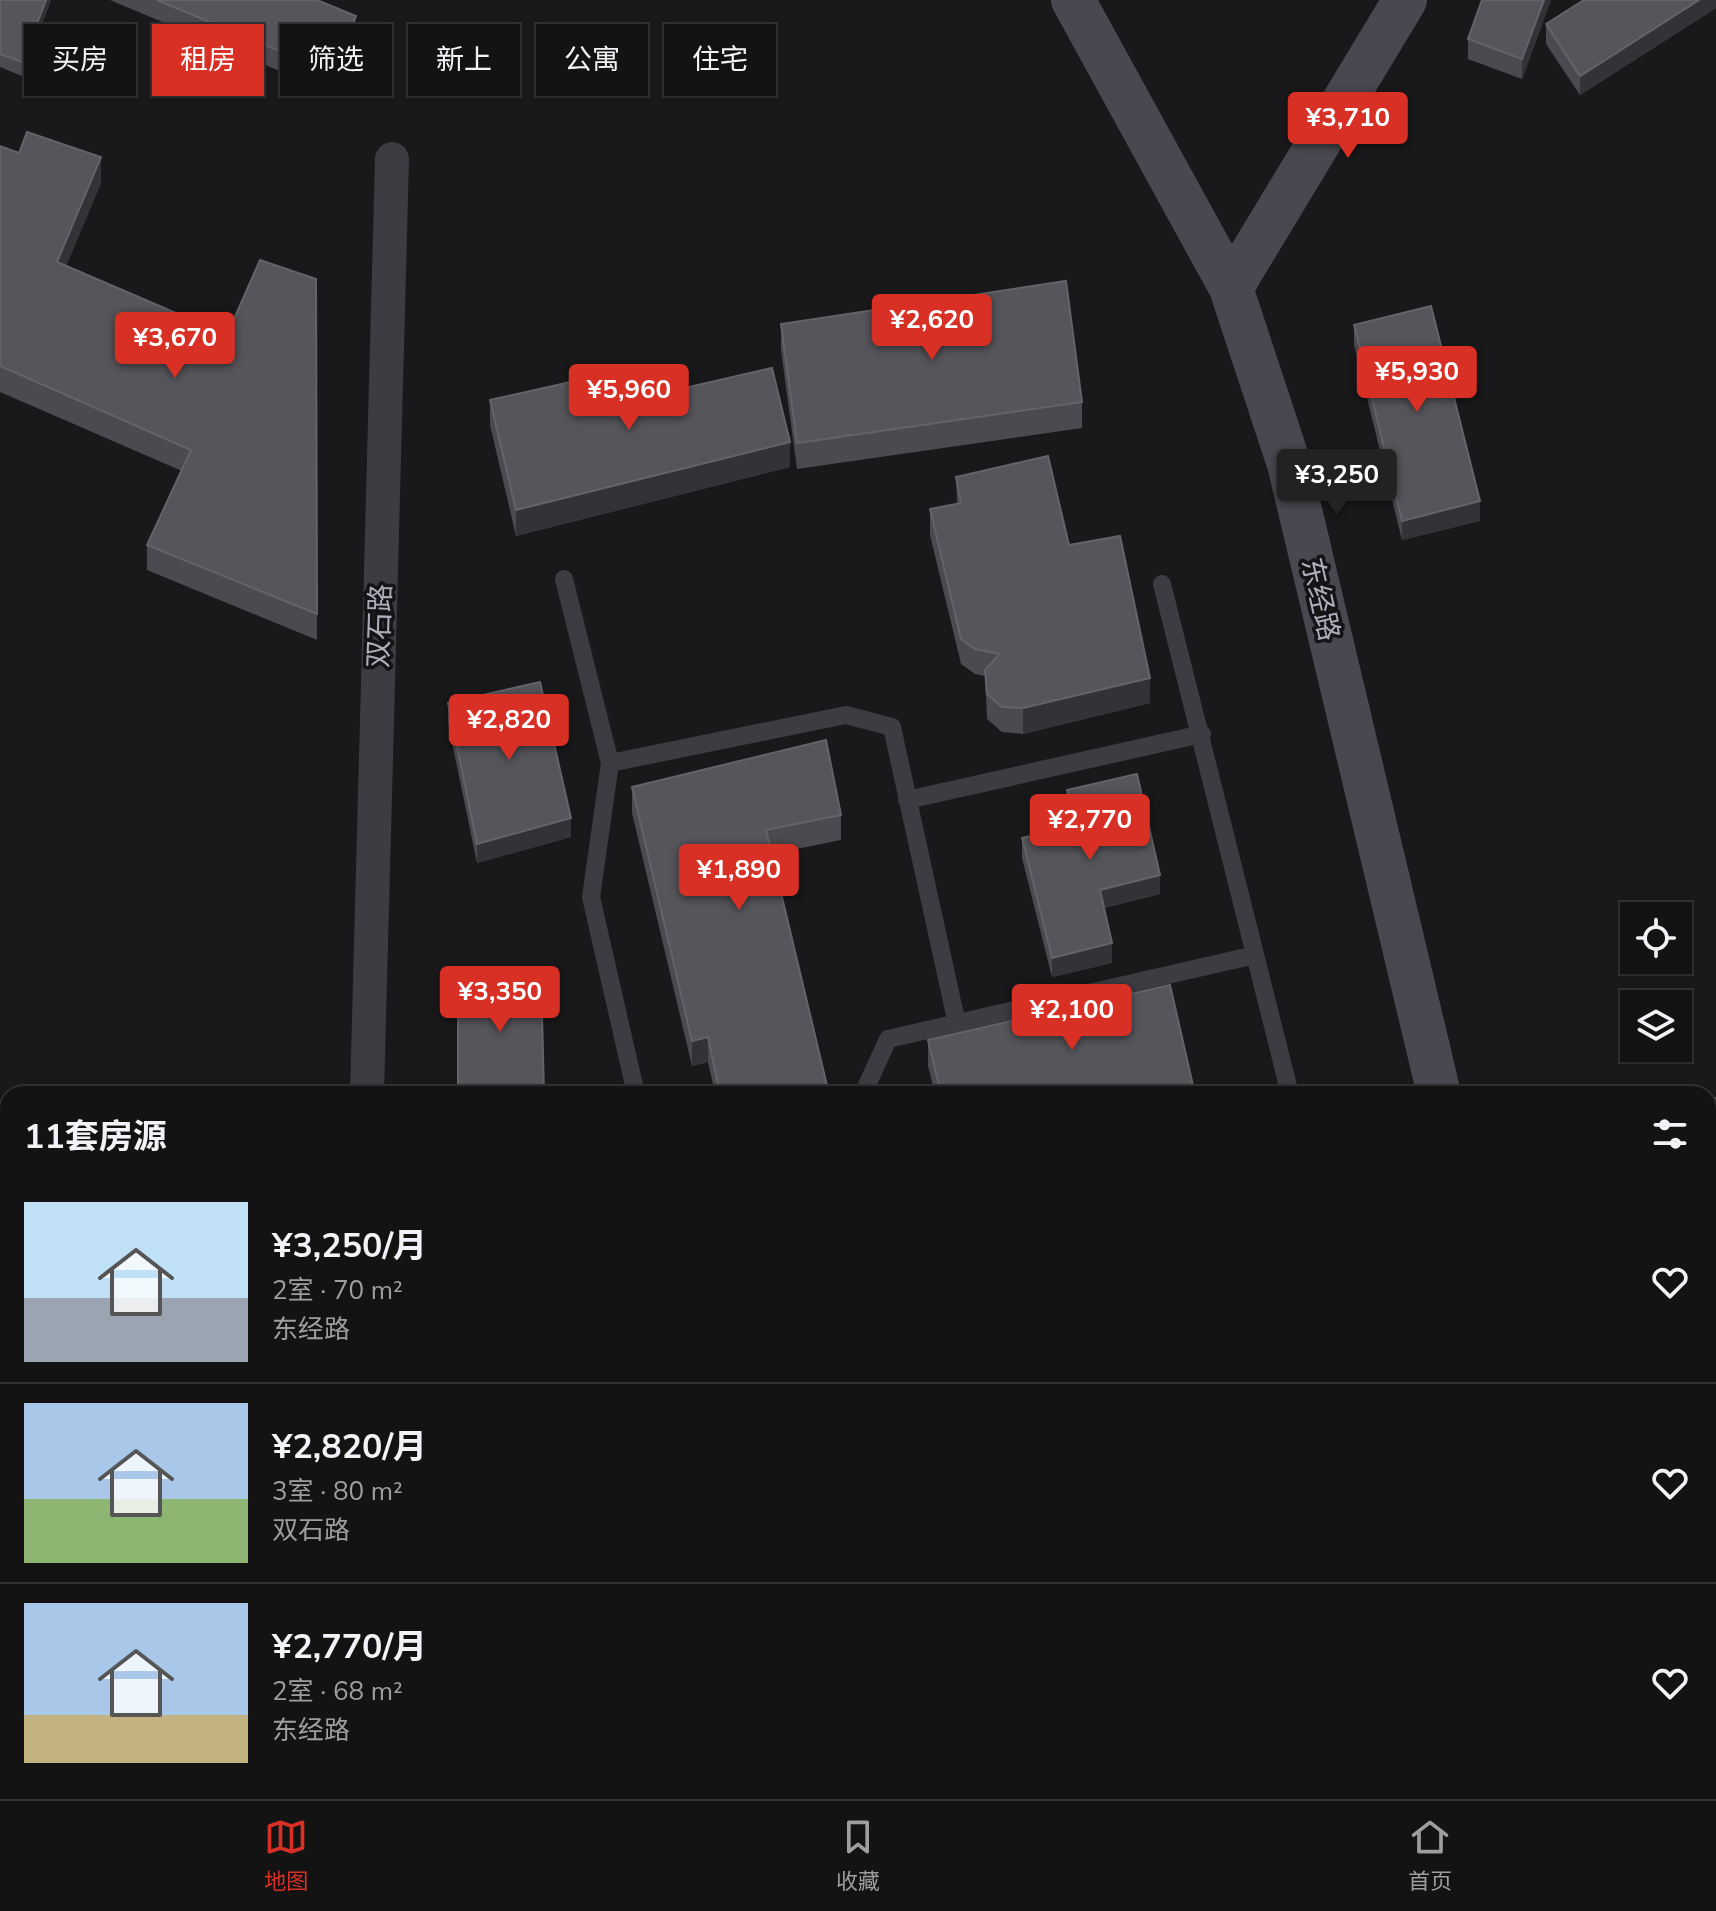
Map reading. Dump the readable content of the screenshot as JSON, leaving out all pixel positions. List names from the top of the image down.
{
  "streets": {
    "main road": ["东经路"],
    "street": ["双石路"]
  },
  "page": {
    "chip": [
      "买房",
      "租房",
      "筛选",
      "新上",
      "公寓",
      "住宅"
    ],
    "price": [
      "¥3,710",
      "¥2,620",
      "¥3,670",
      "¥5,930",
      "¥5,960",
      "¥3,250",
      "¥2,820",
      "¥2,770",
      "¥1,890",
      "¥3,350",
      "¥2,100"
    ],
    "heading": "11套房源",
    "list": [
      {
        "name": "¥3,250/月",
        "note": "2室 · 70 m² · 东经路"
      },
      {
        "name": "¥2,820/月",
        "note": "3室 · 80 m² · 双石路"
      },
      {
        "name": "¥2,770/月",
        "note": "2室 · 68 m² · 东经路"
      }
    ],
    "tabs": ["地图", "收藏", "首页"]
  }
}
